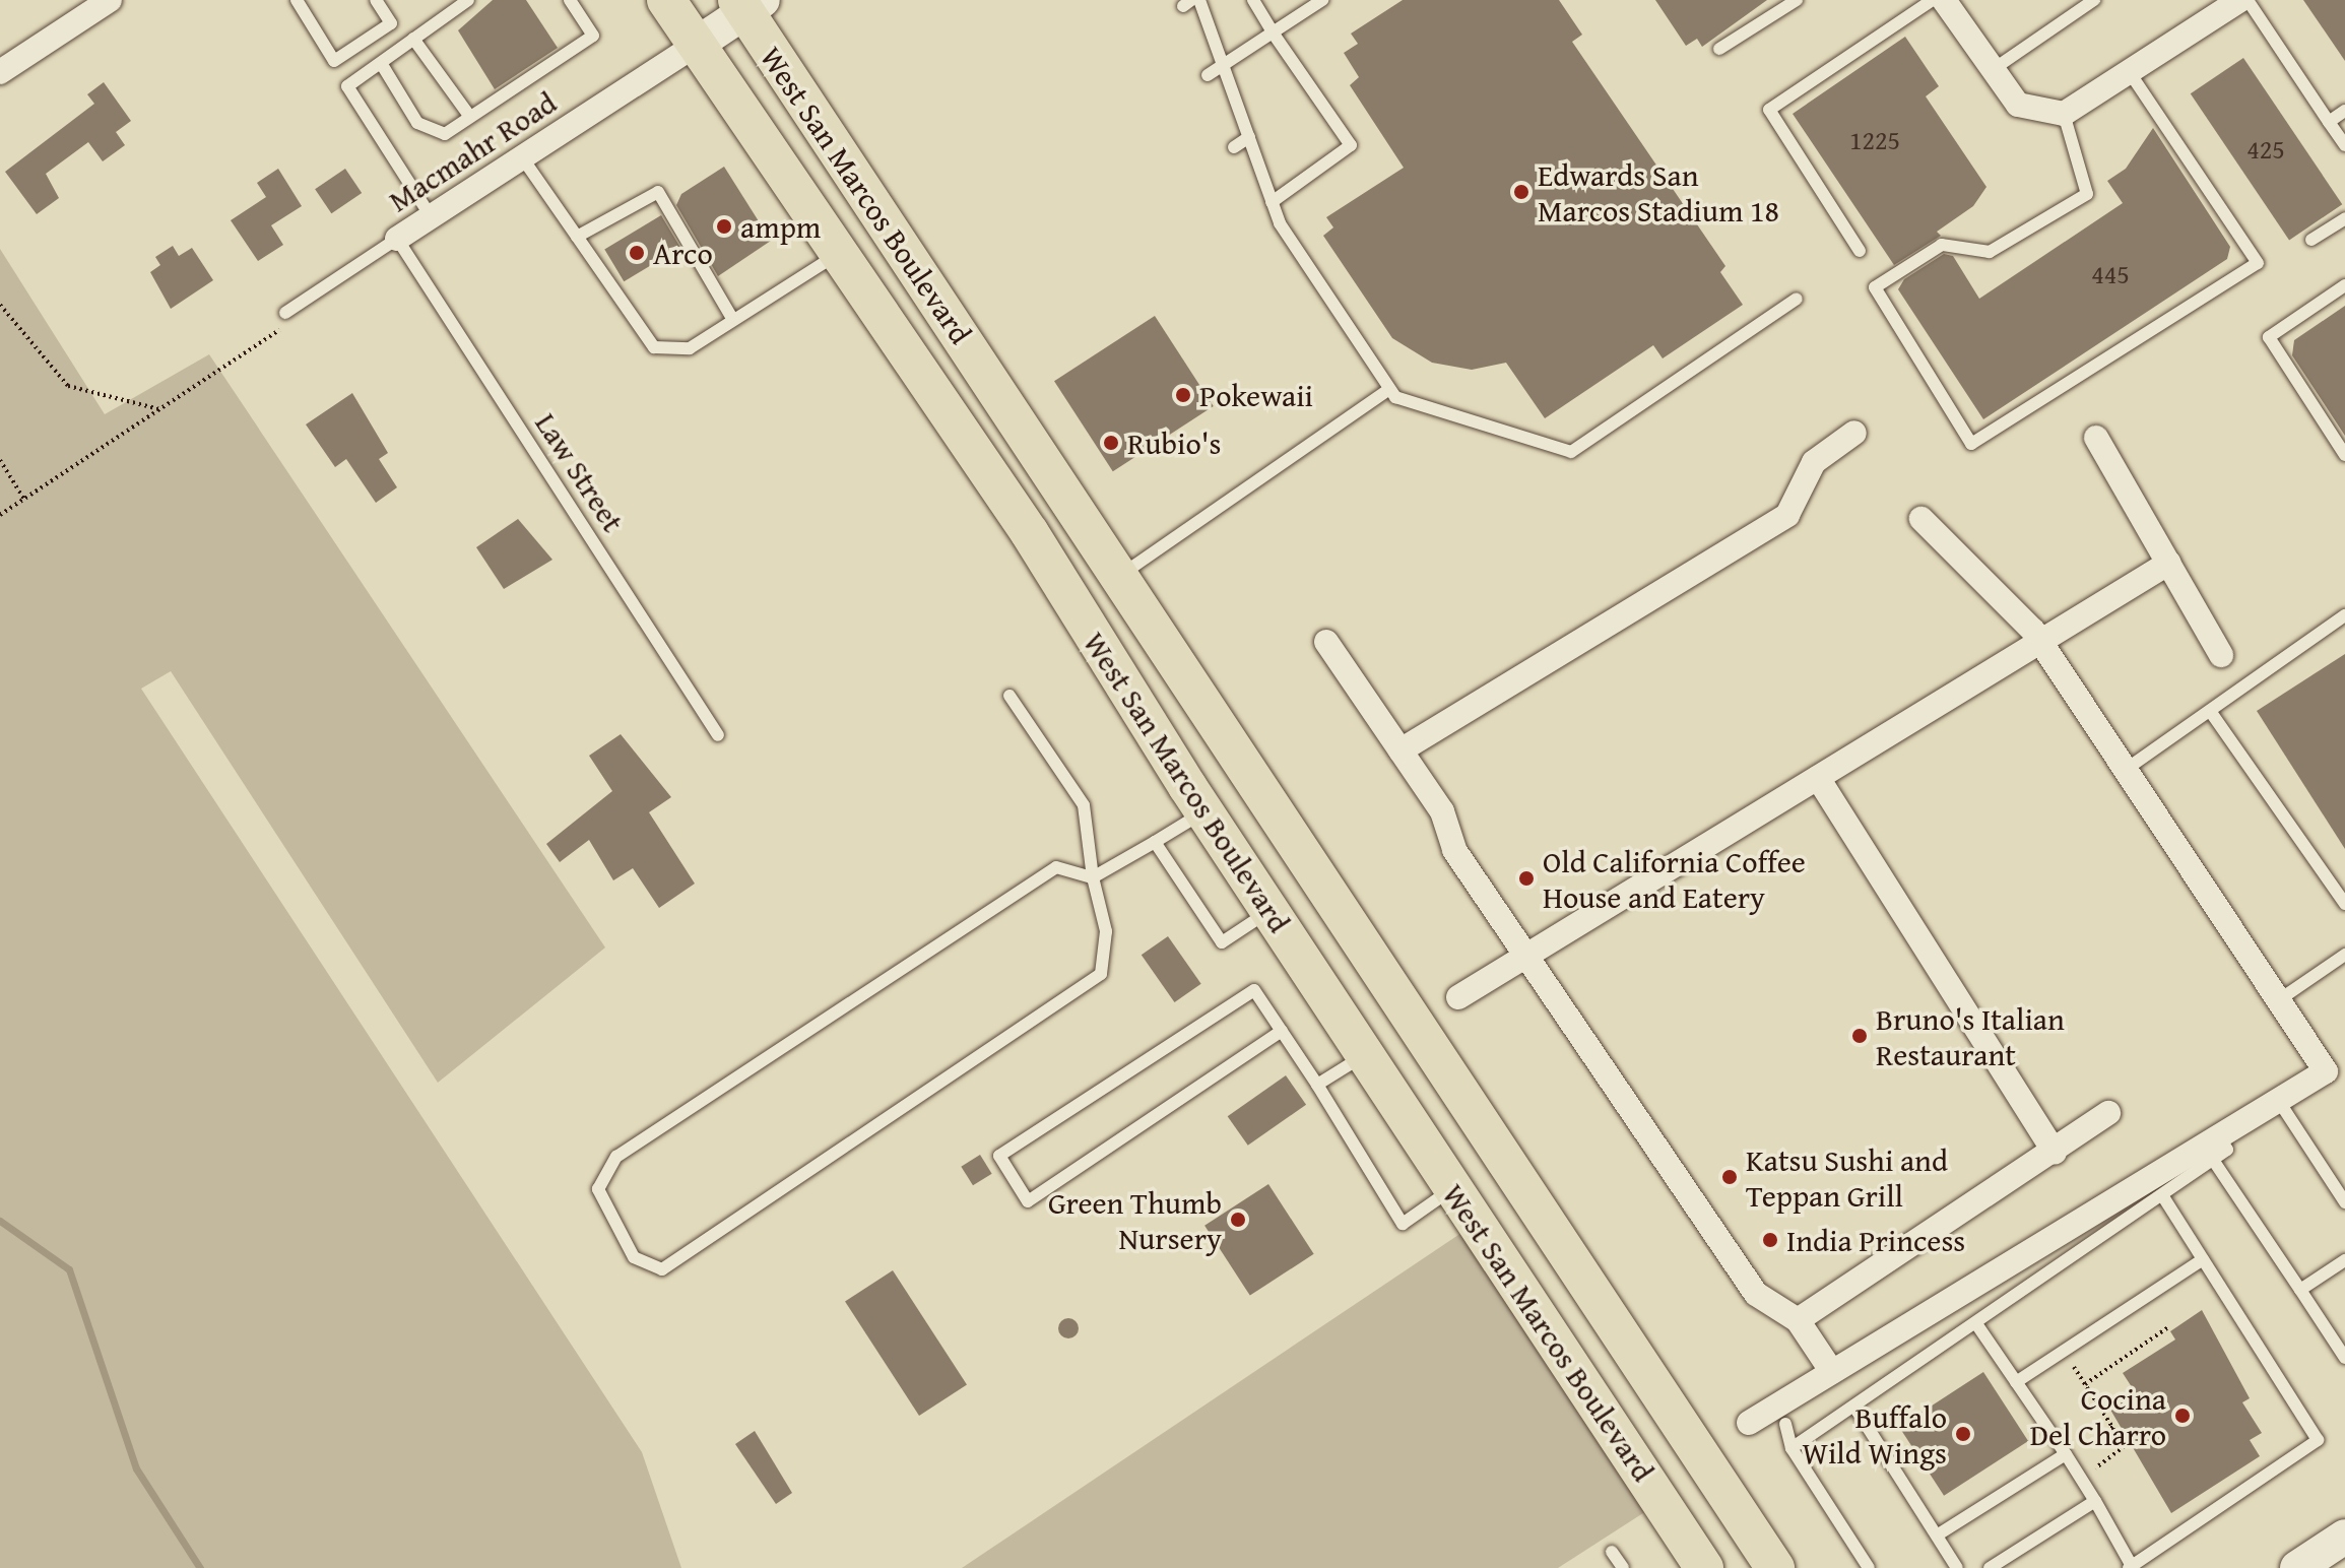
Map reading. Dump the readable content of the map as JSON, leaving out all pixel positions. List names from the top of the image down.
{
  "streets": {
    "main road": ["West San Marcos Boulevard"],
    "street": ["Macmahr Road"],
    "lane": ["Law Street"]
  },
  "crossings": [
    ["Macmahr Road", "West San Marcos Boulevard"],
    ["Macmahr Road", "Law Street"]
  ],
  "places": [
    "Edwards San Marcos Stadium 18",
    "ampm",
    "Arco",
    "Pokewaii",
    "Rubio's",
    "Old California Coffee House and Eatery",
    "Bruno's Italian Restaurant",
    "Katsu Sushi and Teppan Grill",
    "Green Thumb Nursery",
    "India Princess",
    "Cocina Del Charro",
    "Buffalo Wild Wings"
  ],
  "house_numbers": ["1225", "425", "445"]
}
